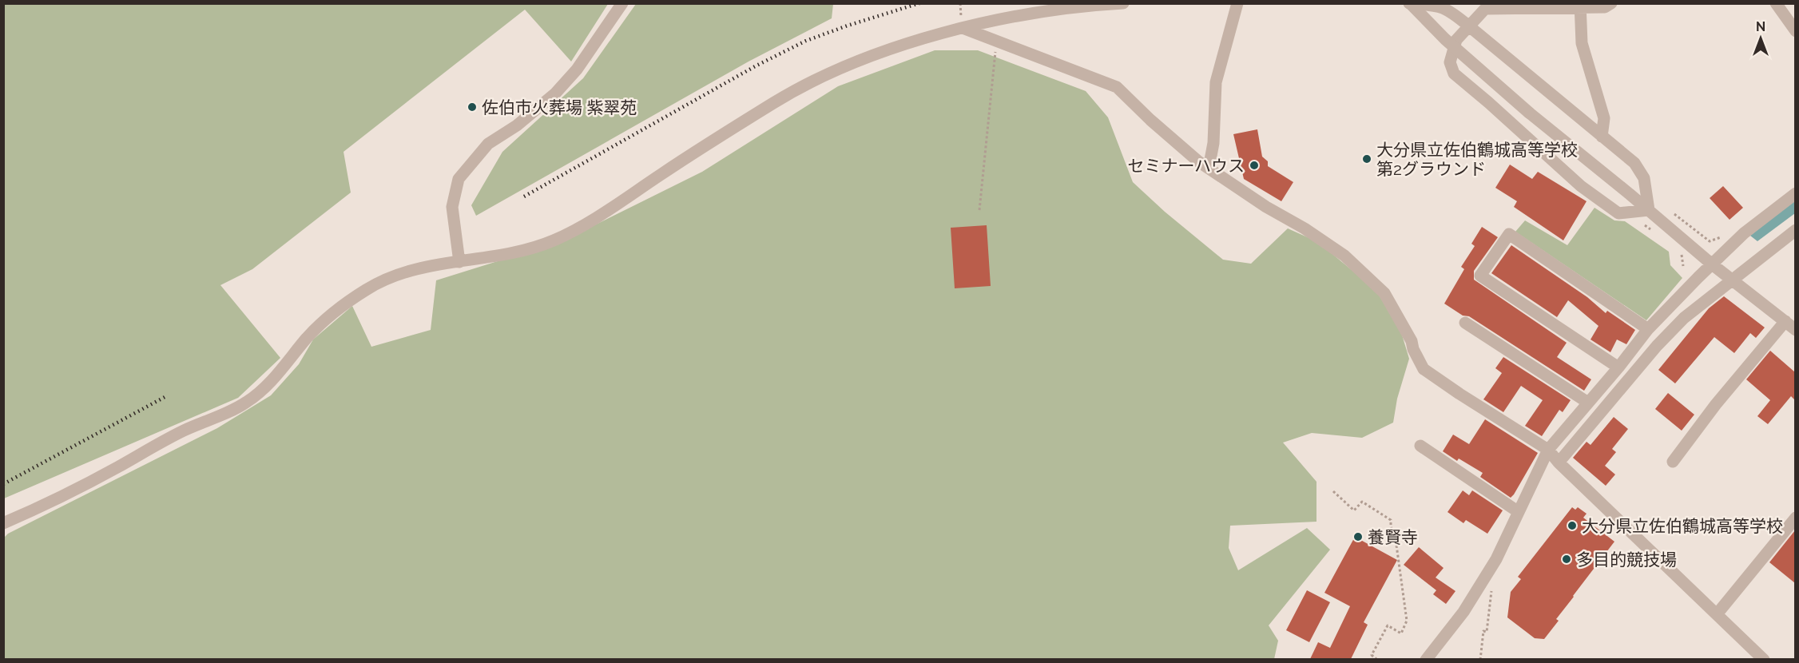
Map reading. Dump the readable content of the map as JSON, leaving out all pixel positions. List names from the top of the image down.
{
  "places": [
    "佐伯市火葬場 紫翠苑",
    "大分県立佐伯鶴城高等学校 第2グラウンド",
    "セミナーハウス",
    "大分県立佐伯鶴城高等学校",
    "養賢寺",
    "多目的競技場"
  ],
  "north": "top"
}
